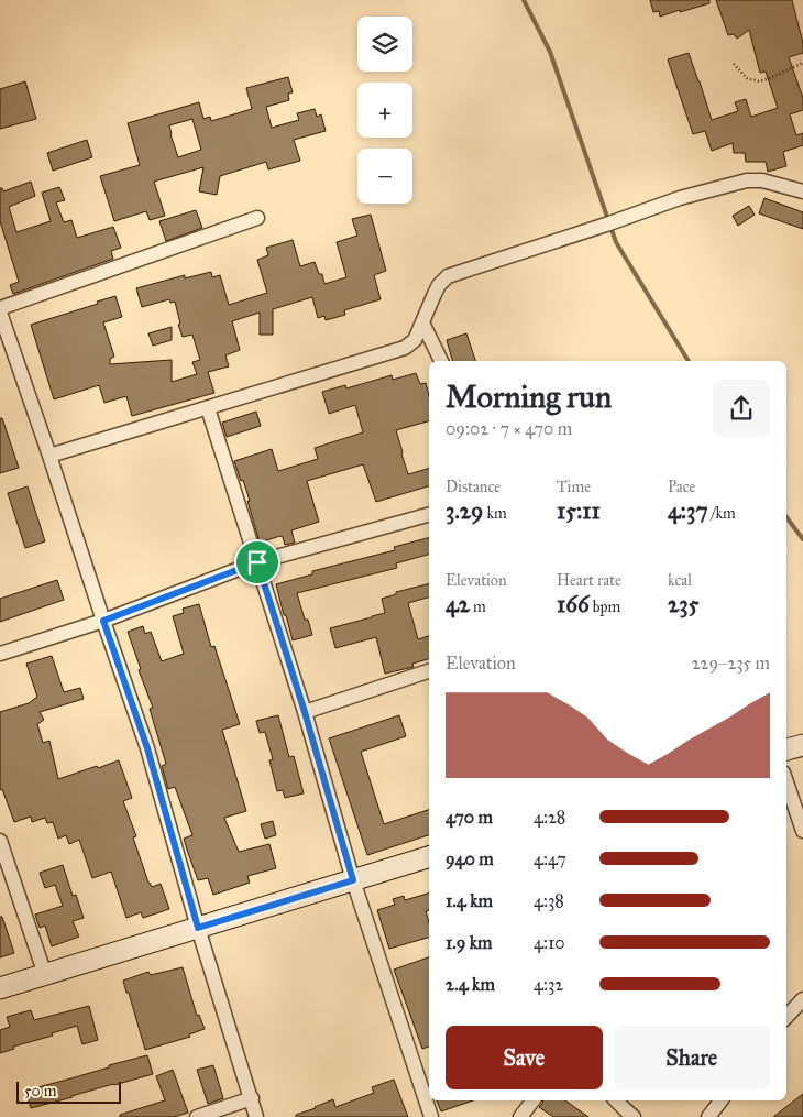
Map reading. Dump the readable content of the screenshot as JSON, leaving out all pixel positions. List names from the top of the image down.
{
  "scale_bar": "50 m",
  "page": {
    "map_buttons": ["+", "−"],
    "heading": ["Morning run", "09:02 · 7 × 470 m"],
    "stats": [
      ["Distance", "3.29 km"],
      ["Time", "15:11"],
      ["Pace", "4:37 /km"],
      ["Elevation", "42 m"],
      ["Heart rate", "166 bpm"],
      ["kcal", "235"]
    ],
    "chart": ["Elevation", "229–235 m"],
    "list": [
      {
        "name": "470 m",
        "note": "4:28"
      },
      {
        "name": "940 m",
        "note": "4:47"
      },
      {
        "name": "1.4 km",
        "note": "4:38"
      },
      {
        "name": "1.9 km",
        "note": "4:10"
      },
      {
        "name": "2.4 km",
        "note": "4:32"
      }
    ],
    "buttons": ["Save", "Share"],
    "scale": "50 m"
  }
}
